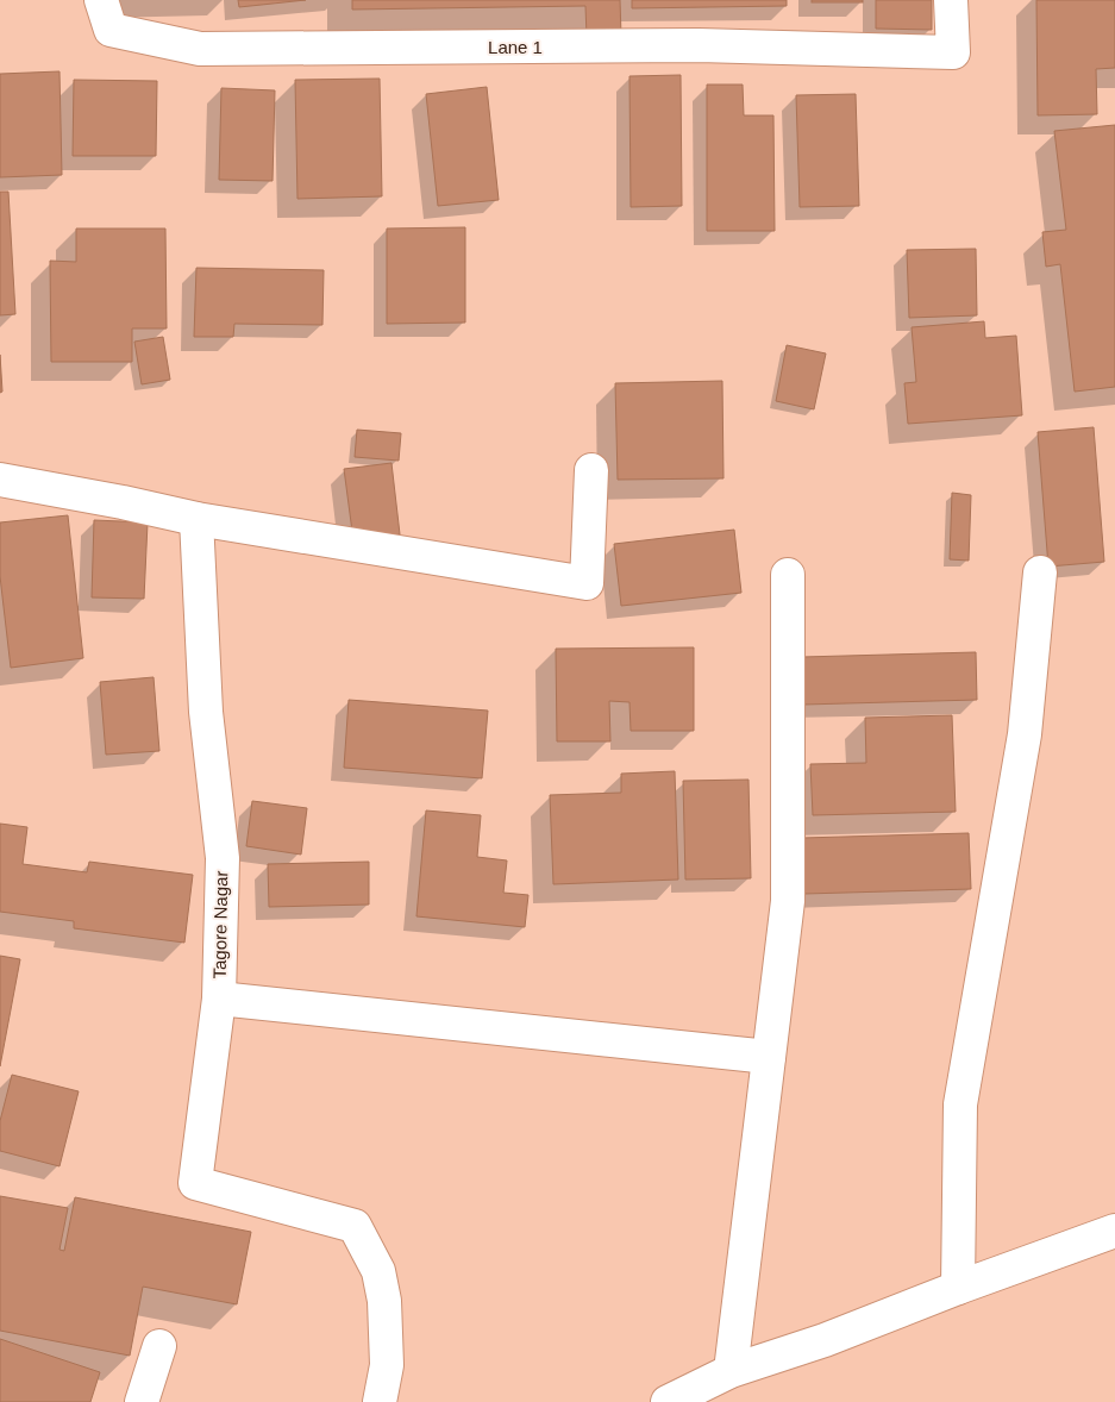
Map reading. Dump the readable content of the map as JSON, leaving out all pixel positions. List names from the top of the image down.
{
  "streets": {
    "street": ["Lane 1", "Tagore Nagar"]
  }
}
